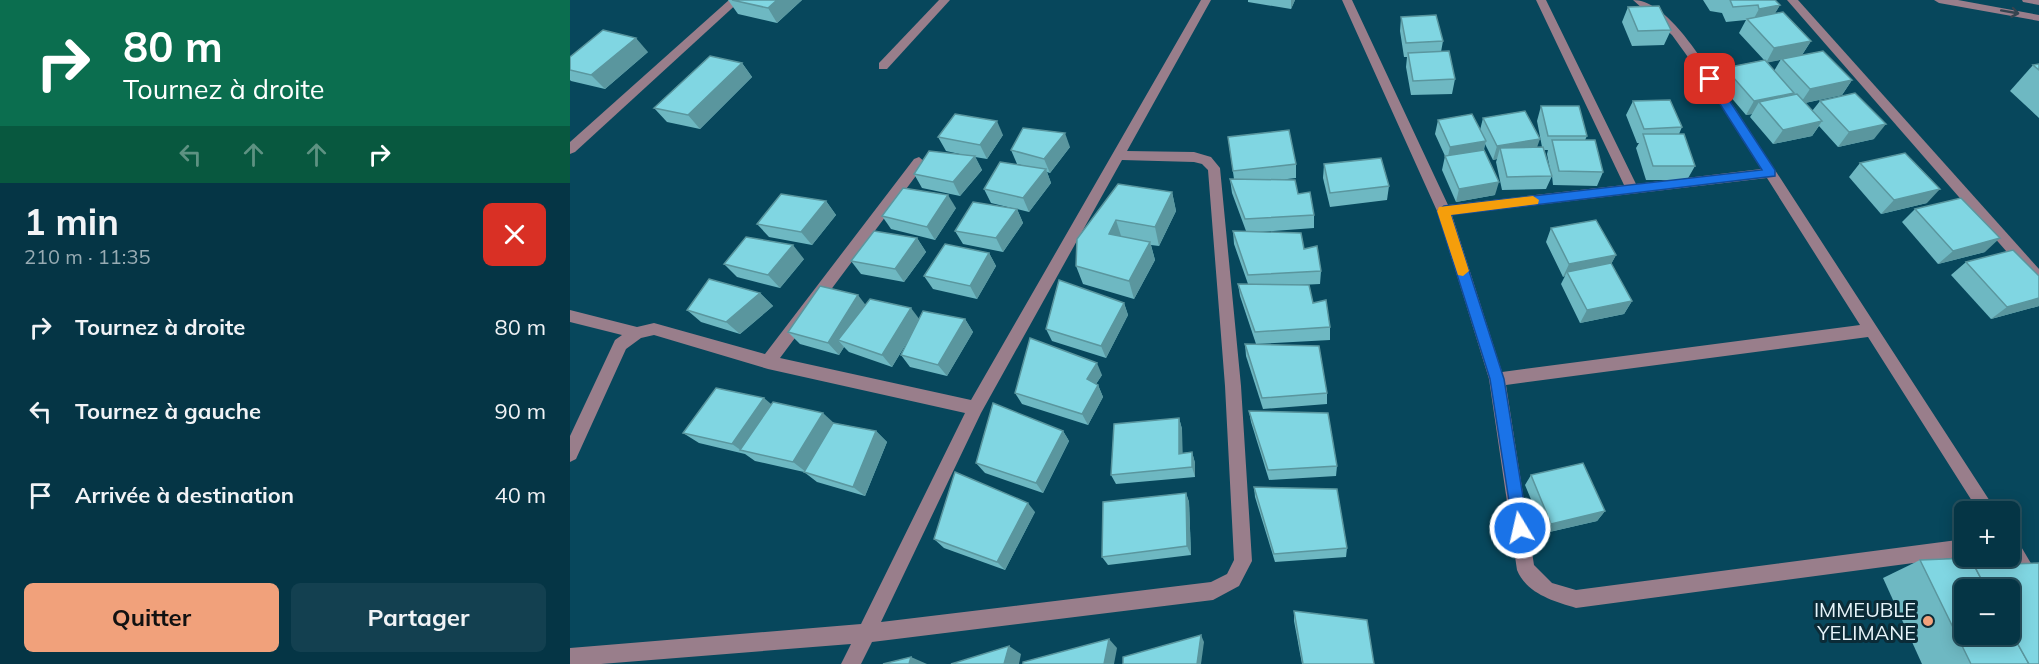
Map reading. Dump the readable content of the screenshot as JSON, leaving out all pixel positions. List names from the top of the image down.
{
  "places": ["IMMEUBLE YELIMANE"],
  "page": {
    "turn": ["80 m", "Tournez à droite"],
    "heading": ["1 min", "210 m · 11:35"],
    "list": [
      {
        "name": "Tournez à droite",
        "value": "80 m"
      },
      {
        "name": "Tournez à gauche",
        "value": "90 m"
      },
      {
        "name": "Arrivée à destination",
        "value": "40 m"
      }
    ],
    "map_buttons": ["+", "−"],
    "buttons": ["Quitter", "Partager"]
  }
}
